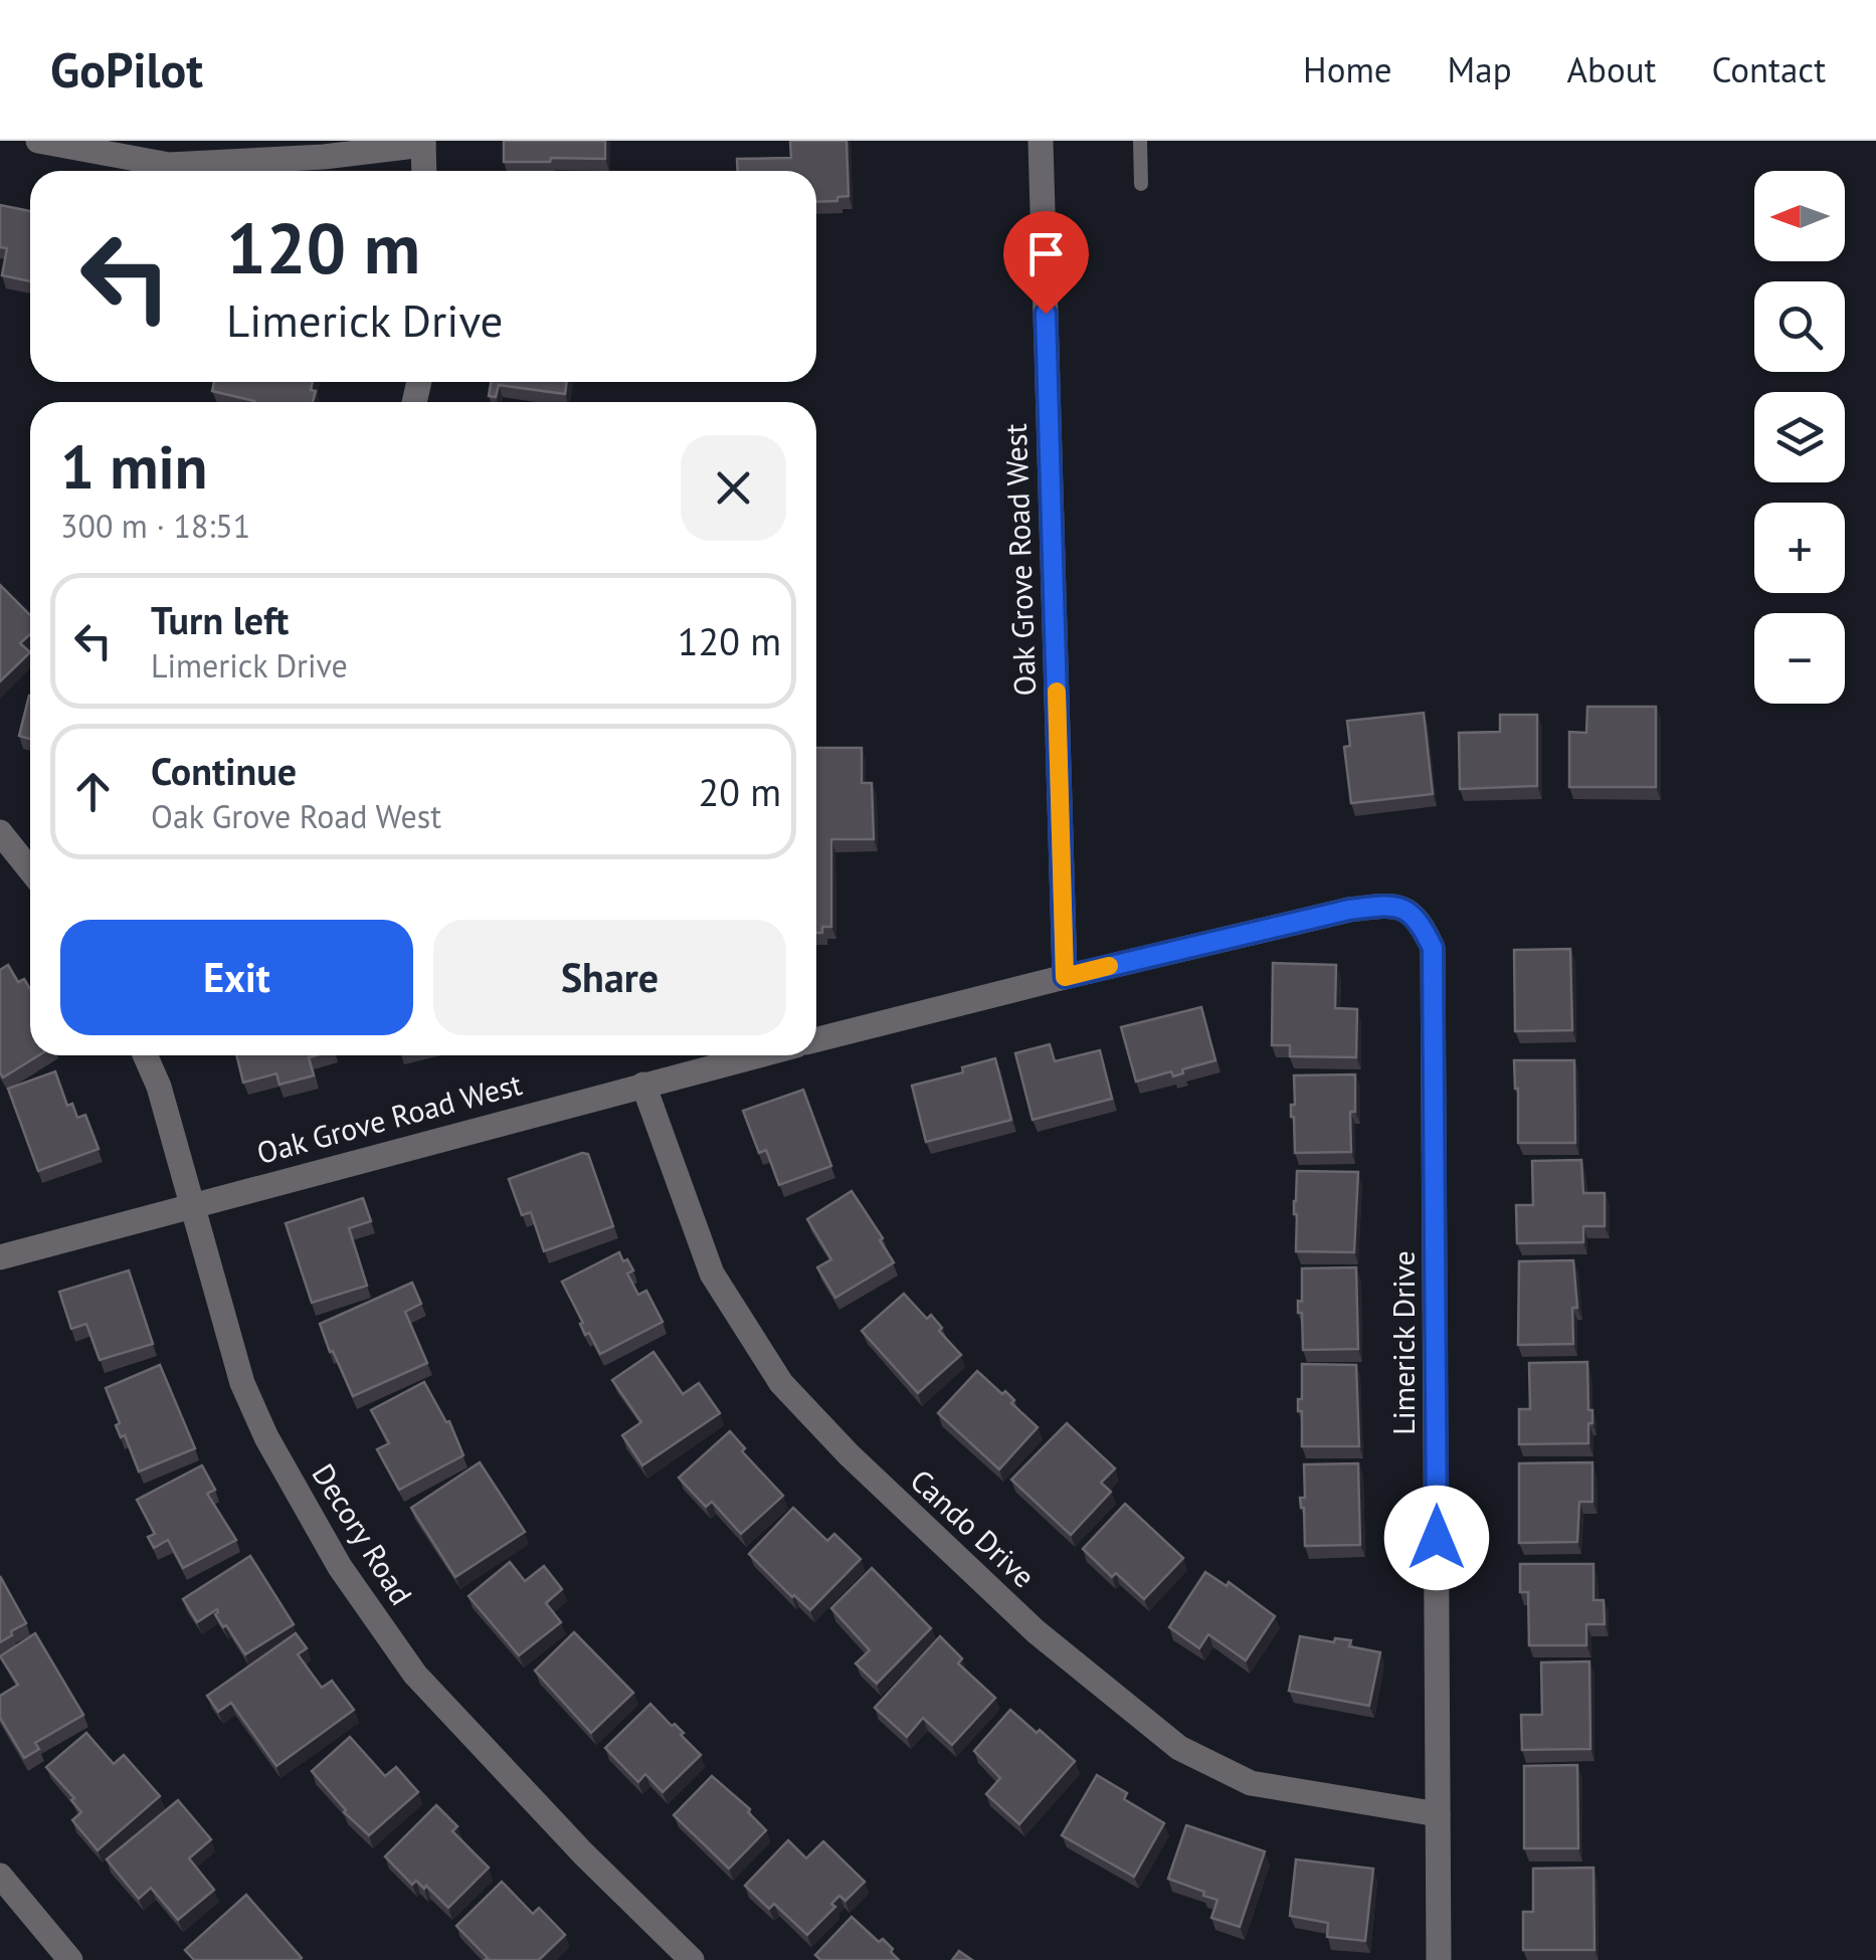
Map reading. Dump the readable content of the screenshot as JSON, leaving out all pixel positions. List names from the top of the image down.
{
  "streets": {
    "street": [
      "Oak Grove Road West",
      "Limerick Drive",
      "Cando Drive",
      "Decory Road"
    ]
  },
  "crossings": [
    ["Oak Grove Road West", "Limerick Drive"],
    ["Oak Grove Road West", "Cando Drive"],
    ["Oak Grove Road West", "Decory Road"],
    ["Limerick Drive", "Cando Drive"]
  ],
  "north": "left",
  "page": {
    "header": "GoPilot",
    "nav": [
      "Home",
      "Map",
      "About",
      "Contact"
    ],
    "map_buttons": ["+", "−"],
    "turn": ["120 m", "Limerick Drive"],
    "heading": ["1 min", "300 m · 18:51"],
    "list": [
      {
        "name": "Turn left",
        "note": "Limerick Drive",
        "value": "120 m"
      },
      {
        "name": "Continue",
        "note": "Oak Grove Road West",
        "value": "20 m"
      }
    ],
    "buttons": ["Exit", "Share"]
  }
}
